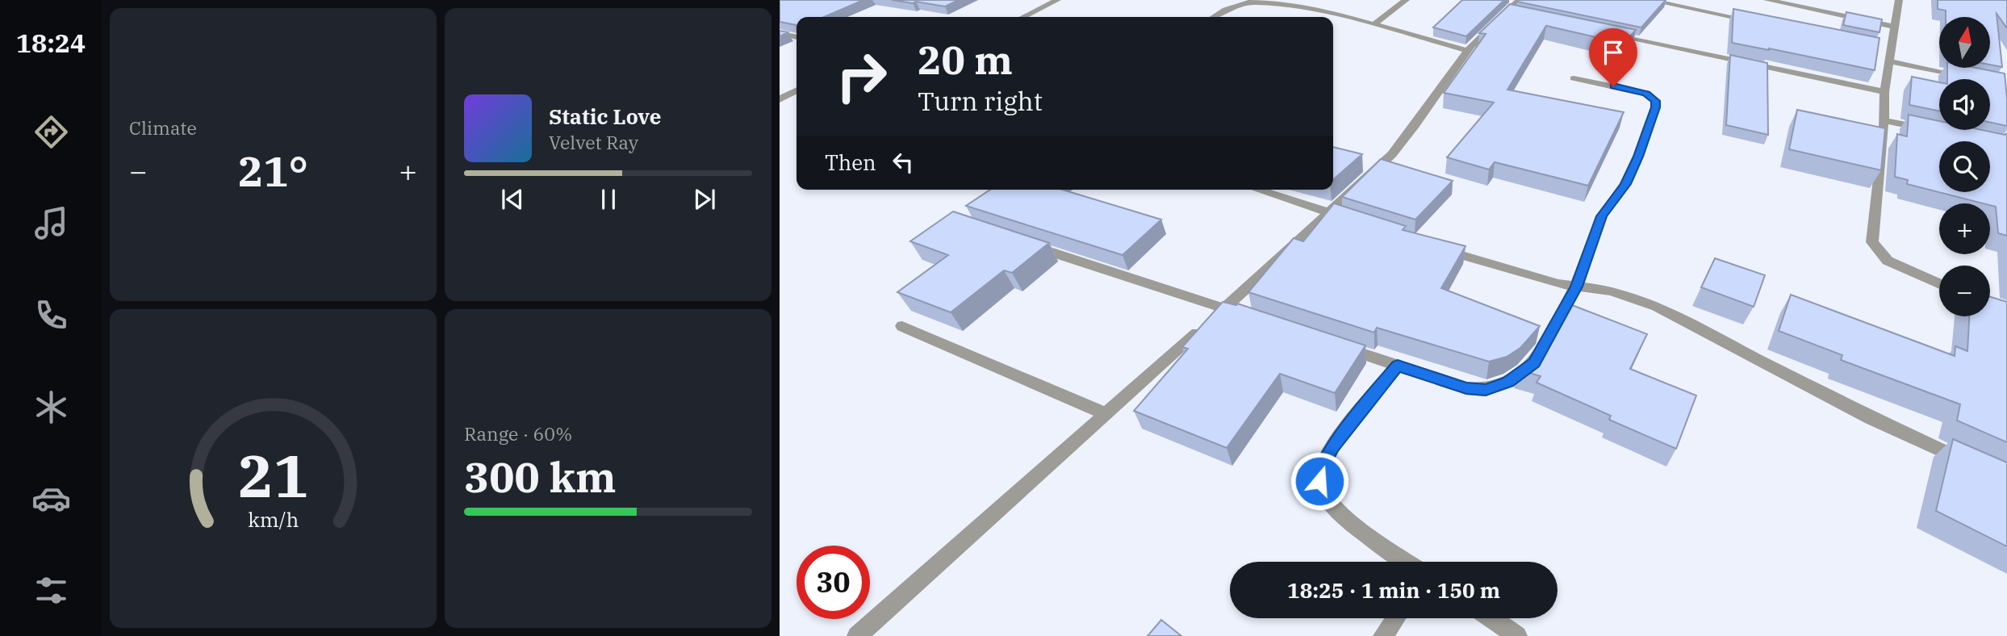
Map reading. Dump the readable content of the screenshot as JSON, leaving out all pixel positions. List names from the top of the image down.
{
  "north": "top",
  "page": {
    "tabs": "18:24",
    "tile": [
      "Climate",
      ["Range · 60%", "300 km"]
    ],
    "map_buttons": ["+", "−"],
    "turn": ["20 m", "Turn right"],
    "song": ["Static Love", "Velvet Ray"],
    "then": "Then",
    "heat": ["−", "21°", "+"],
    "limit": "30",
    "trip": "18:25 · 1 min · 150 m",
    "gauge": ["21", "km/h"]
  }
}
